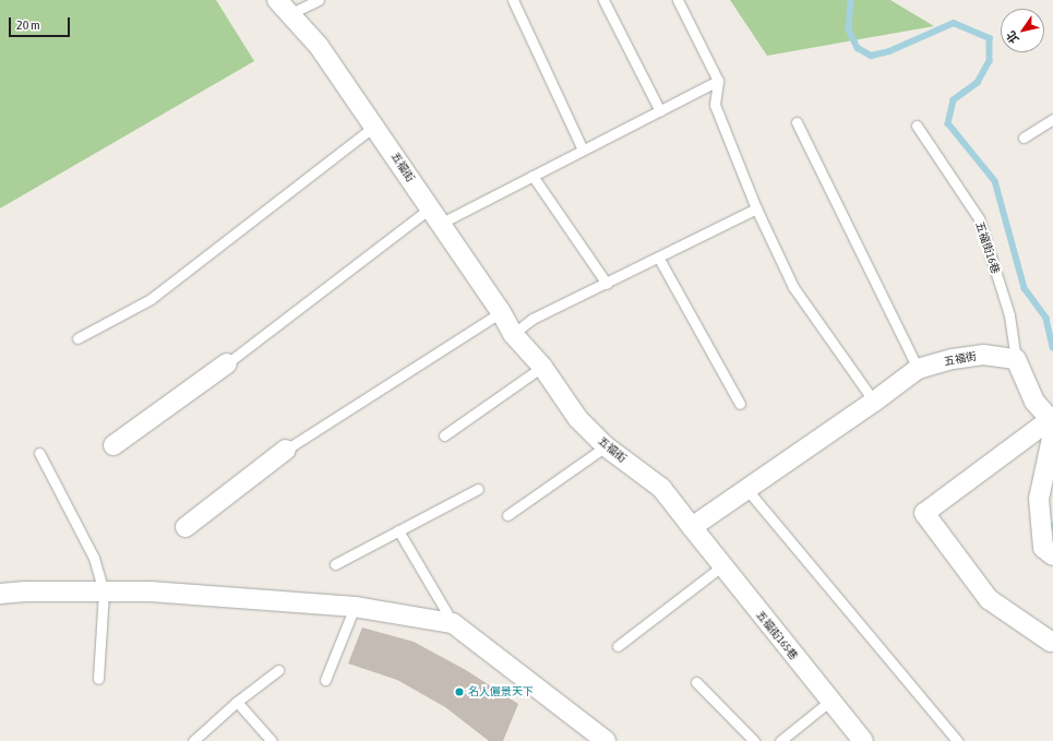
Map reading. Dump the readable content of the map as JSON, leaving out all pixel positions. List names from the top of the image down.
{
  "streets": {
    "street": ["五福街", "五福街165巷"],
    "lane": ["五福街16巷"]
  },
  "crossings": [
    ["五福街", "五福街16巷"],
    ["五福街", "五福街165巷"]
  ],
  "places": ["名人儷景天下"],
  "scale_bar": "20 m",
  "north": "bottom left"
}
